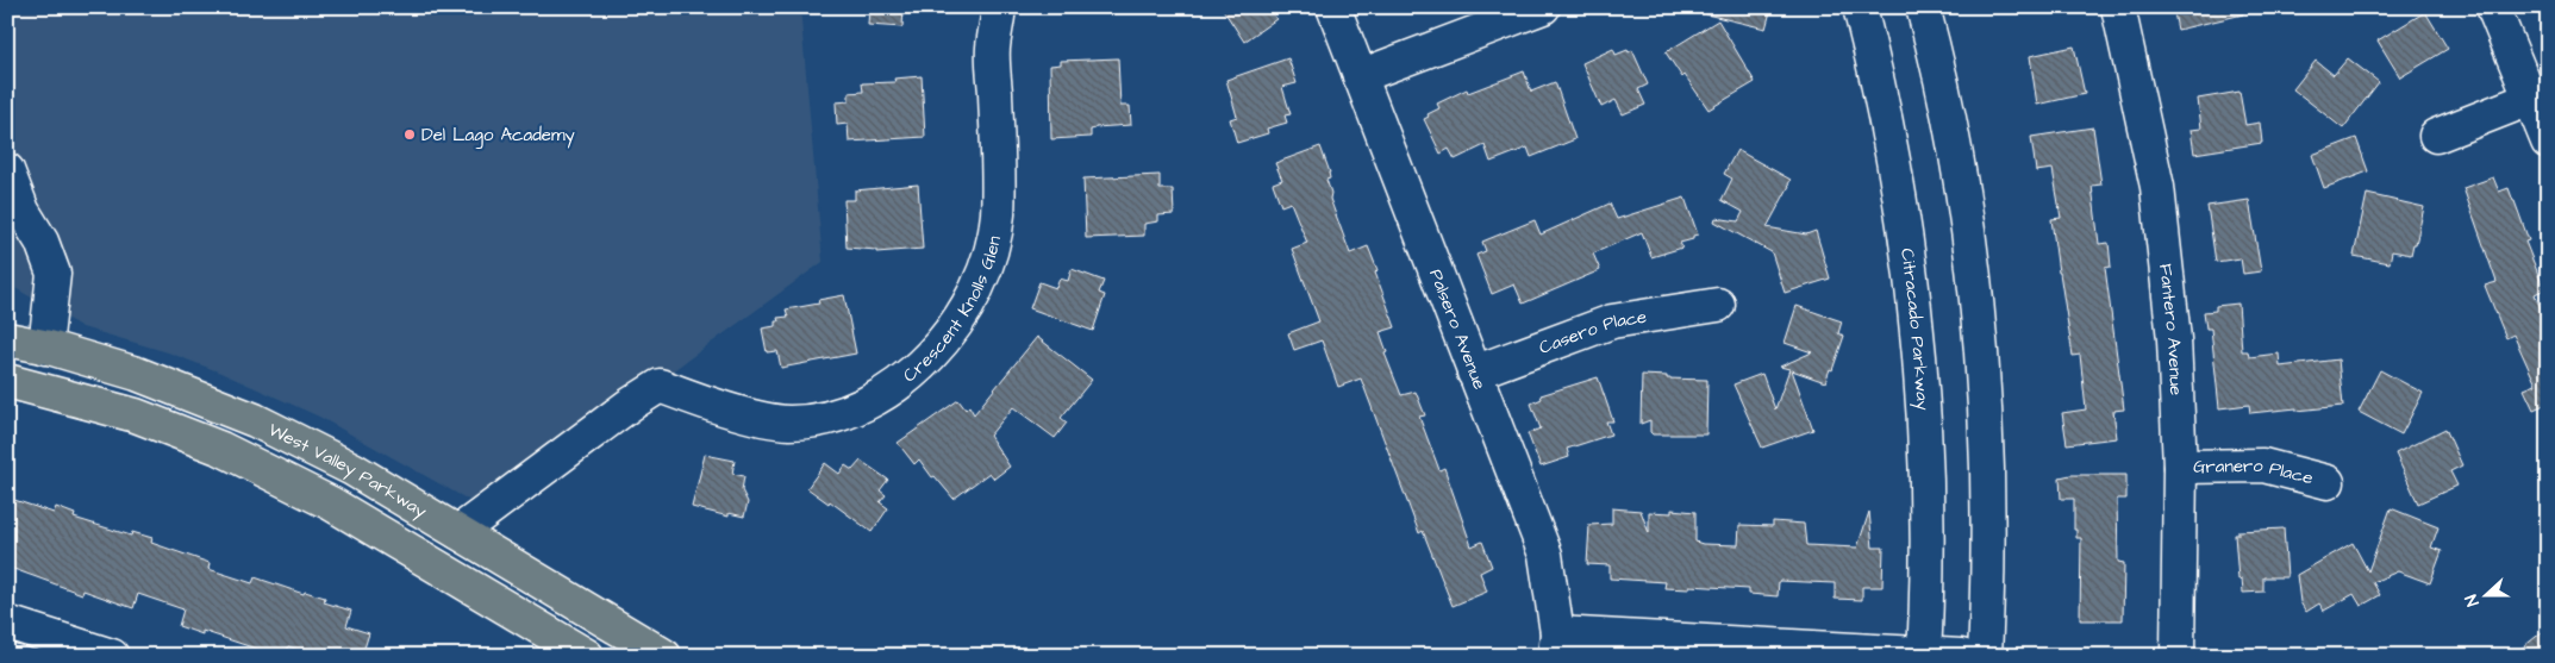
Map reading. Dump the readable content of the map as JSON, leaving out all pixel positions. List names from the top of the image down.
{
  "streets": {
    "main road": ["West Valley Parkway"],
    "street": [
      "Crescent Knolls Glen",
      "Palsero Avenue",
      "Citracado Parkway",
      "Fantero Avenue",
      "Casero Place",
      "Granero Place"
    ]
  },
  "crossings": [
    ["Crescent Knolls Glen", "West Valley Parkway"],
    ["Palsero Avenue", "Casero Place"],
    ["Fantero Avenue", "Granero Place"]
  ],
  "places": ["Del Lago Academy"],
  "north": "left"
}
